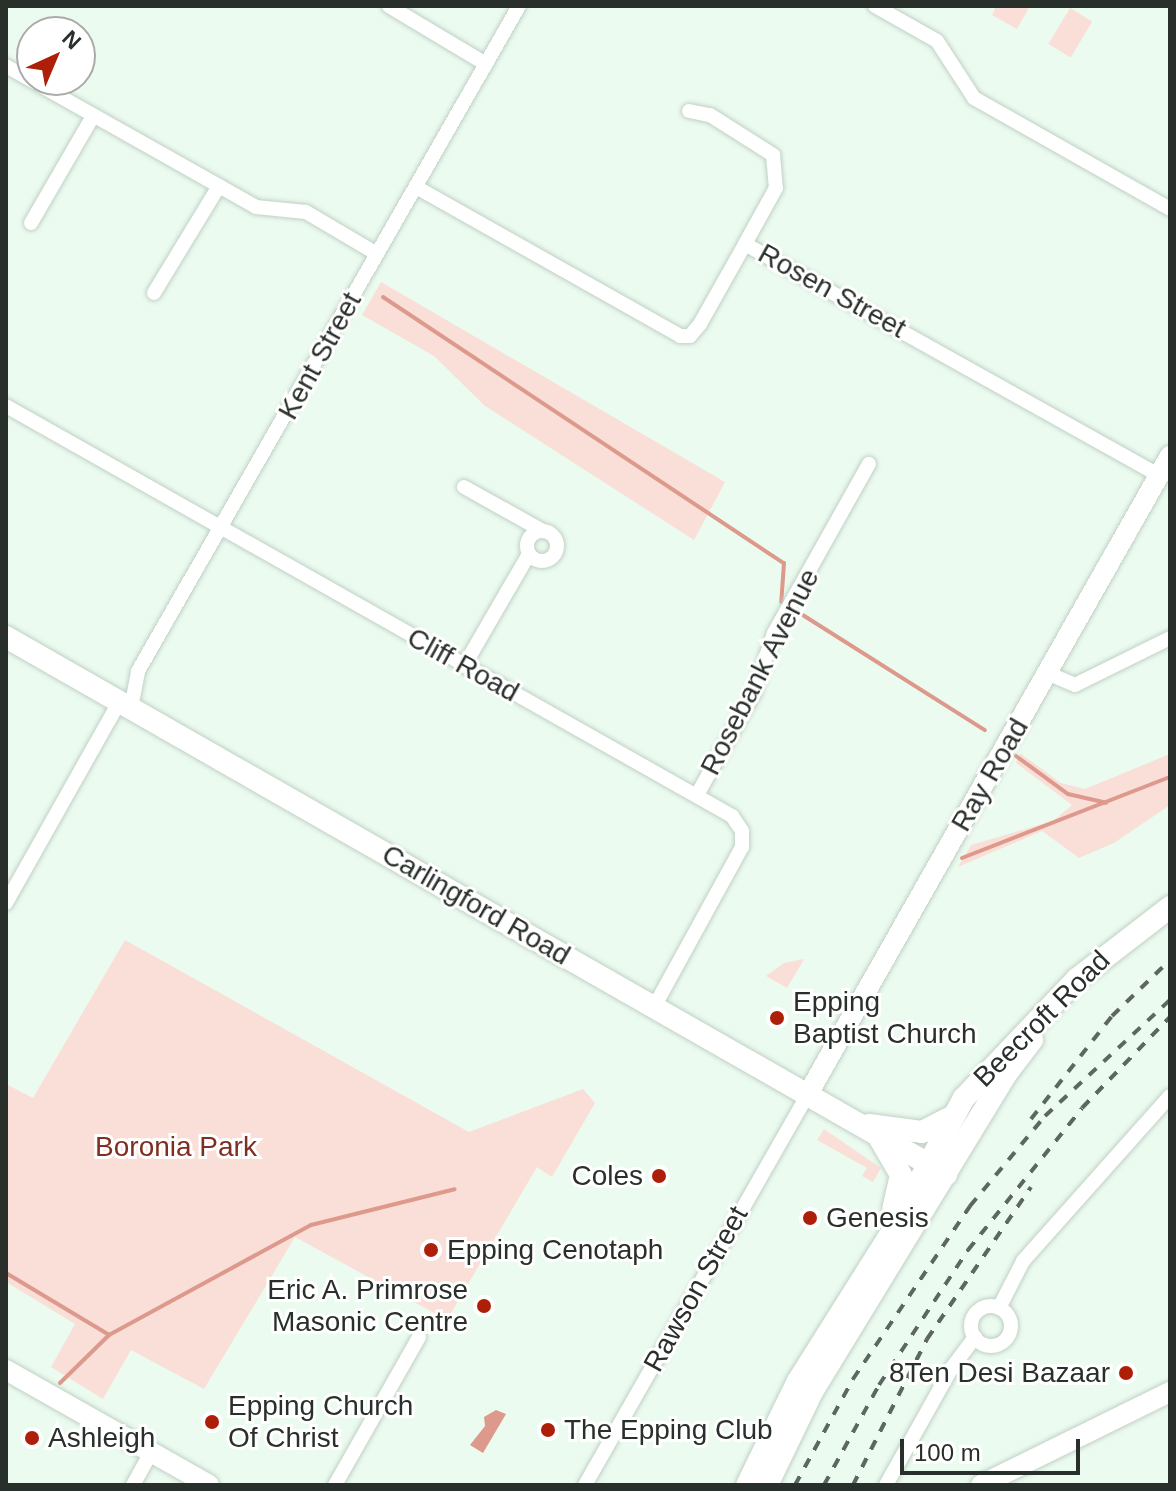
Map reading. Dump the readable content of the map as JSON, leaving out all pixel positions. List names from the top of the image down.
{
  "streets": {
    "main road": ["Carlingford Road", "Beecroft Road"],
    "street": [
      "Rosen Street",
      "Kent Street",
      "Cliff Road",
      "Rosebank Avenue",
      "Ray Road",
      "Rawson Street"
    ]
  },
  "crossings": [
    ["Rosen Street", "Kent Street"],
    ["Rosen Street", "Ray Road"],
    ["Kent Street", "Cliff Road"],
    ["Kent Street", "Carlingford Road"],
    ["Cliff Road", "Rosebank Avenue"],
    ["Cliff Road", "Carlingford Road"],
    ["Ray Road", "Carlingford Road"],
    ["Ray Road", "Rawson Street"],
    ["Carlingford Road", "Beecroft Road"],
    ["Carlingford Road", "Rawson Street"]
  ],
  "parks": ["Boronia Park"],
  "places": [
    "Epping Baptist Church",
    "Coles",
    "Genesis",
    "Epping Cenotaph",
    "Eric A. Primrose Masonic Centre",
    "8Ten Desi Bazaar",
    "Epping Church Of Christ",
    "The Epping Club",
    "Ashleigh"
  ],
  "scale_bar": "100 m",
  "north": "top right"
}
